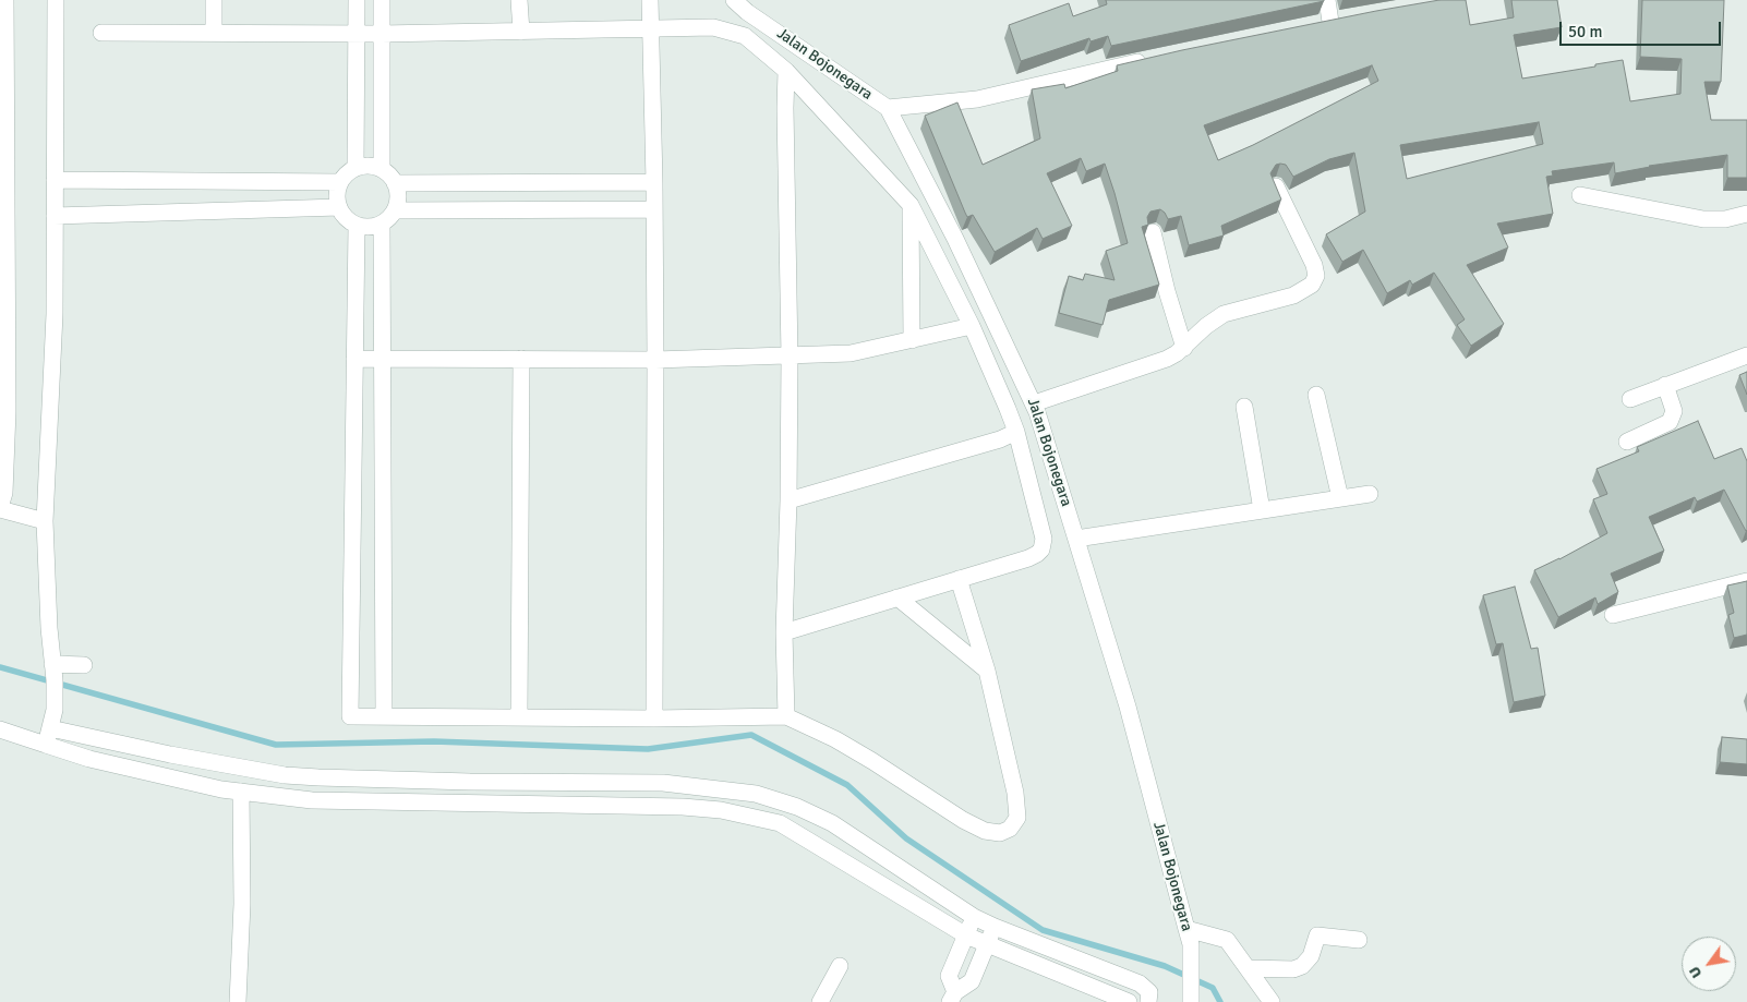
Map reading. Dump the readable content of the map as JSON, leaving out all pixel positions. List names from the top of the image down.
{
  "streets": {
    "street": ["Jalan Bojonegara"]
  },
  "scale_bar": "50 m",
  "north": "bottom left"
}
